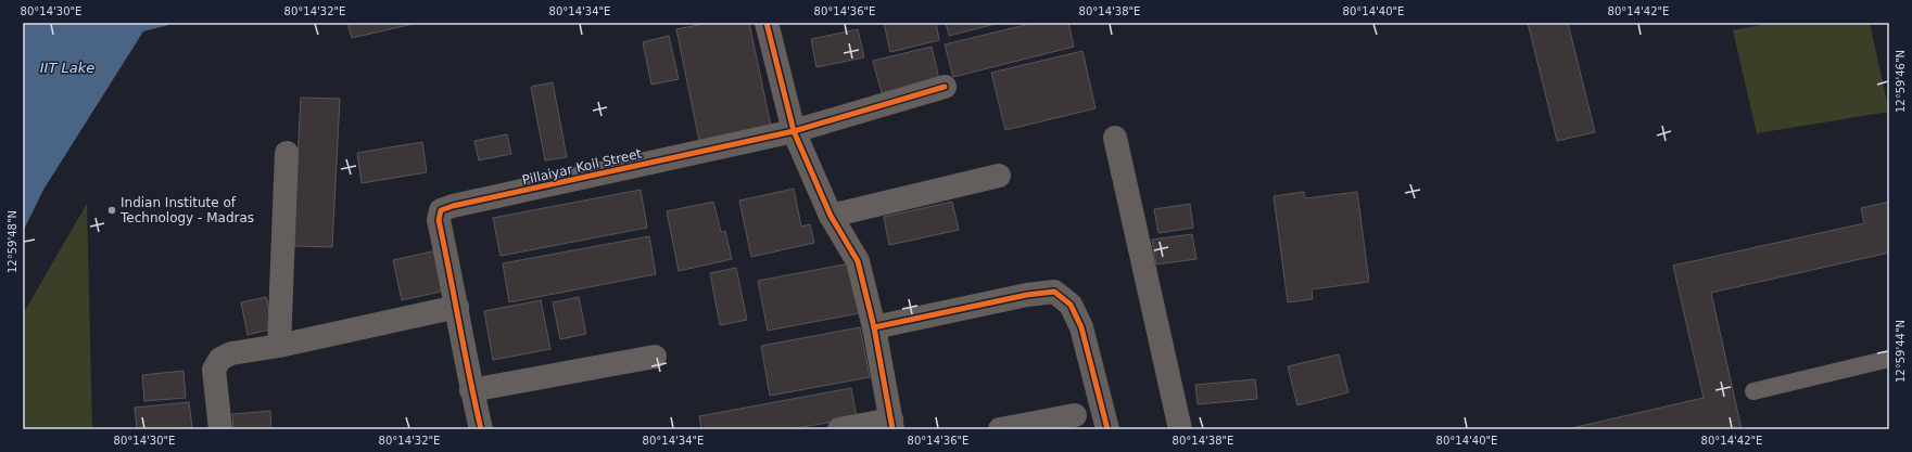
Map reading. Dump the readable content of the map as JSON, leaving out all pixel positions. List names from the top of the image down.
{
  "streets": {
    "street": ["Pillaiyar Koil Street"]
  },
  "water": ["IIT Lake"],
  "places": ["Indian Institute of Technology - Madras"],
  "coordinates": [
    "80°14'30\"E",
    "80°14'32\"E",
    "80°14'34\"E",
    "80°14'36\"E",
    "80°14'38\"E",
    "80°14'40\"E",
    "80°14'42\"E",
    "12°59'46\"N",
    "12°59'48\"N",
    "12°59'44\"N"
  ]
}
